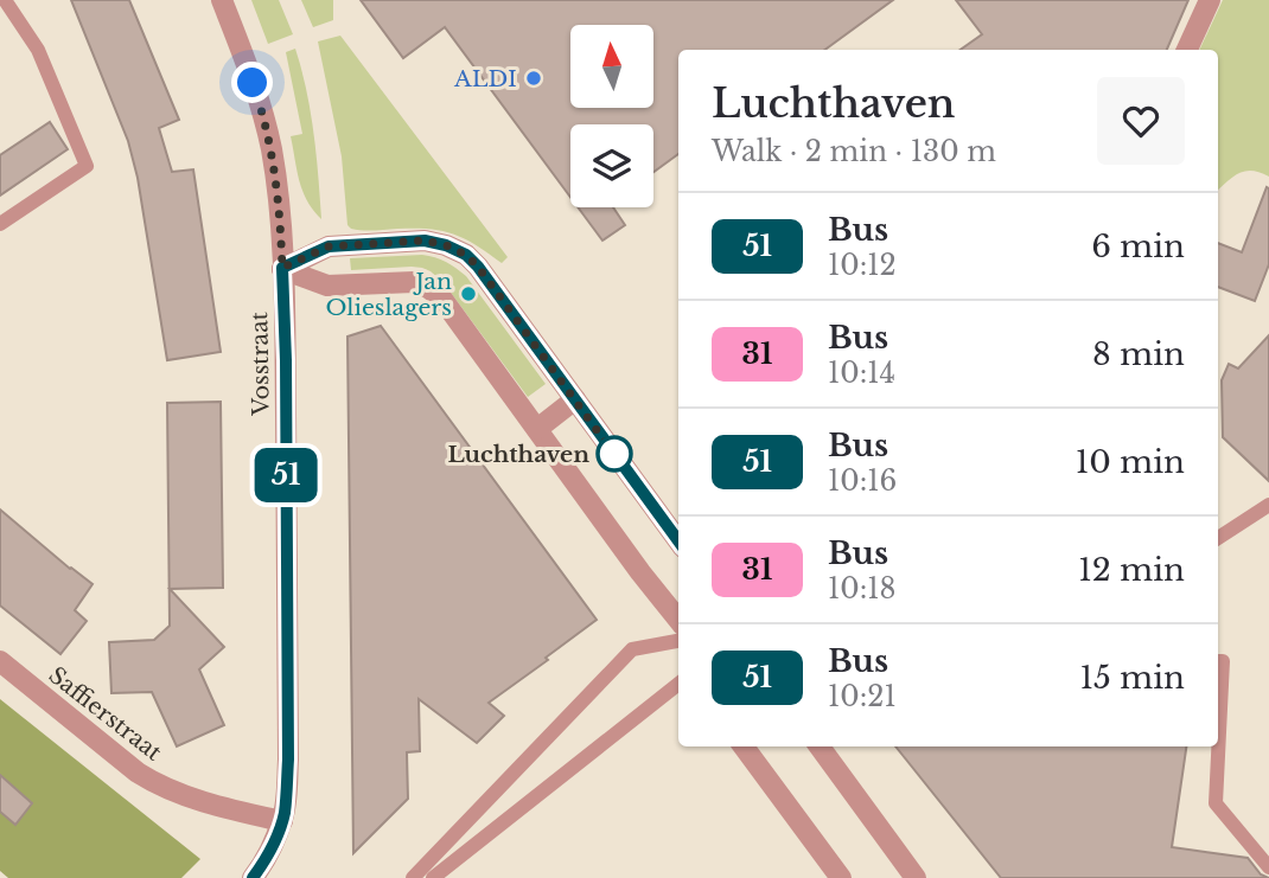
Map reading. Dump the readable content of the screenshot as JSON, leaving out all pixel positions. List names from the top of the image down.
{
  "streets": {
    "street": ["Vosstraat", "Saffierstraat"]
  },
  "crossings": [
    ["Vosstraat", "Saffierstraat"]
  ],
  "places": ["ALDI", "Jan Olieslagers", "Luchthaven"],
  "lines": ["bus line 51"],
  "north": "top",
  "page": {
    "on_map": "51",
    "heading": ["Luchthaven", "Walk · 2 min · 130 m"],
    "list": [
      {
        "mark": "51",
        "name": "Bus",
        "note": "10:12",
        "value": "6 min"
      },
      {
        "mark": "31",
        "name": "Bus",
        "note": "10:14",
        "value": "8 min"
      },
      {
        "mark": "51",
        "name": "Bus",
        "note": "10:16",
        "value": "10 min"
      },
      {
        "mark": "31",
        "name": "Bus",
        "note": "10:18",
        "value": "12 min"
      },
      {
        "mark": "51",
        "name": "Bus",
        "note": "10:21",
        "value": "15 min"
      }
    ]
  }
}
